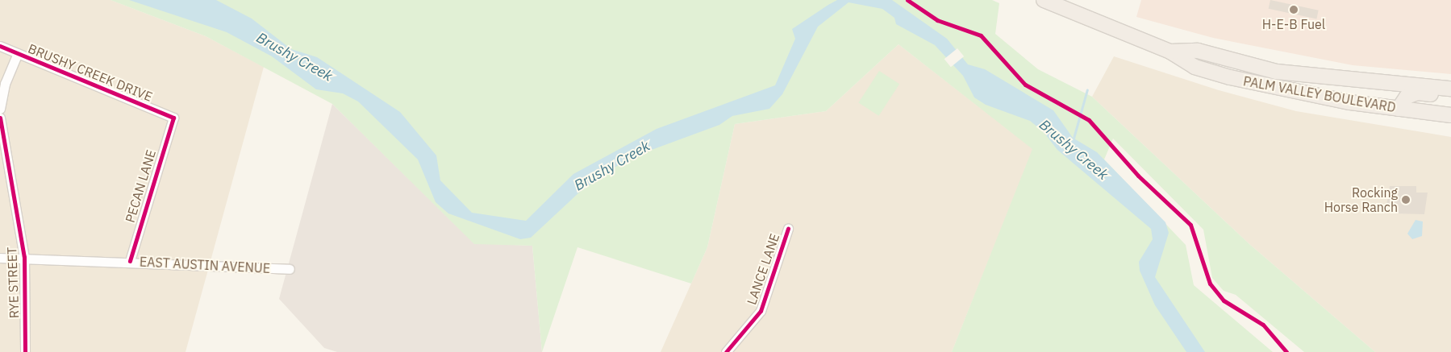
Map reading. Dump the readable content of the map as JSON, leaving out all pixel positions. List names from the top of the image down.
{
  "streets": {
    "highway": ["PALM VALLEY BOULEVARD"],
    "street": [
      "BRUSHY CREEK DRIVE",
      "PECAN LANE",
      "EAST AUSTIN AVENUE",
      "LANCE LANE",
      "RYE STREET"
    ]
  },
  "crossings": [
    ["BRUSHY CREEK DRIVE", "PECAN LANE"],
    ["PECAN LANE", "EAST AUSTIN AVENUE"],
    ["EAST AUSTIN AVENUE", "RYE STREET"]
  ],
  "water": ["Brushy Creek"],
  "places": ["H-E-B Fuel", "Rocking Horse Ranch"]
}
